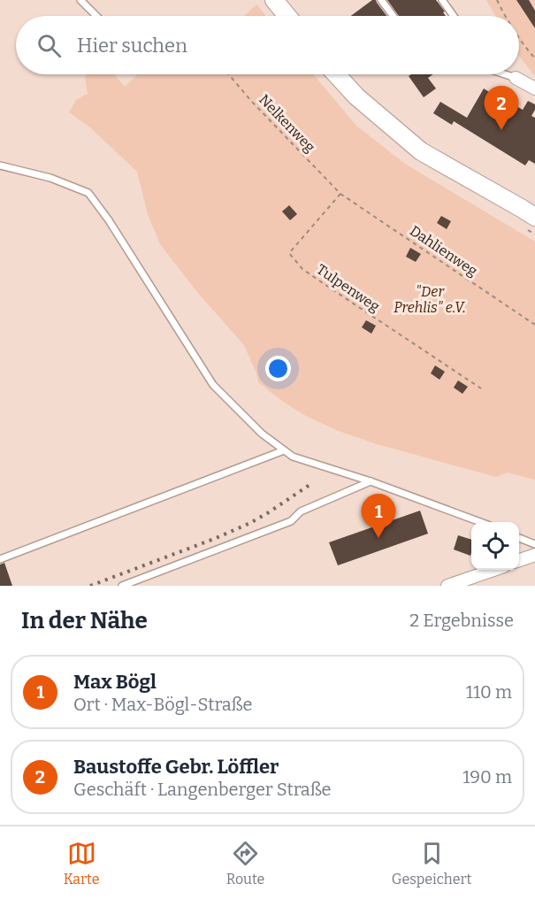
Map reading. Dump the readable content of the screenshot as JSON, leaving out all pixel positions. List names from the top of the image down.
{
  "streets": {
    "path": ["Nelkenweg", "Dahlienweg", "Tulpenweg"]
  },
  "crossings": [
    ["Nelkenweg", "Dahlienweg"],
    ["Nelkenweg", "Tulpenweg"],
    ["Dahlienweg", "Tulpenweg"]
  ],
  "parks": ["\"Der Prehlis\" e.V."],
  "page": {
    "search": "Hier suchen",
    "pins": ["2", "1"],
    "heading": ["In der Nähe", "2 Ergebnisse"],
    "list": [
      {
        "mark": "1",
        "name": "Max Bögl",
        "note": "Ort · Max-Bögl-Straße",
        "value": "110 m"
      },
      {
        "mark": "2",
        "name": "Baustoffe Gebr. Löffler",
        "note": "Geschäft · Langenberger Straße",
        "value": "190 m"
      }
    ],
    "nav": ["Karte", "Route", "Gespeichert"]
  }
}
